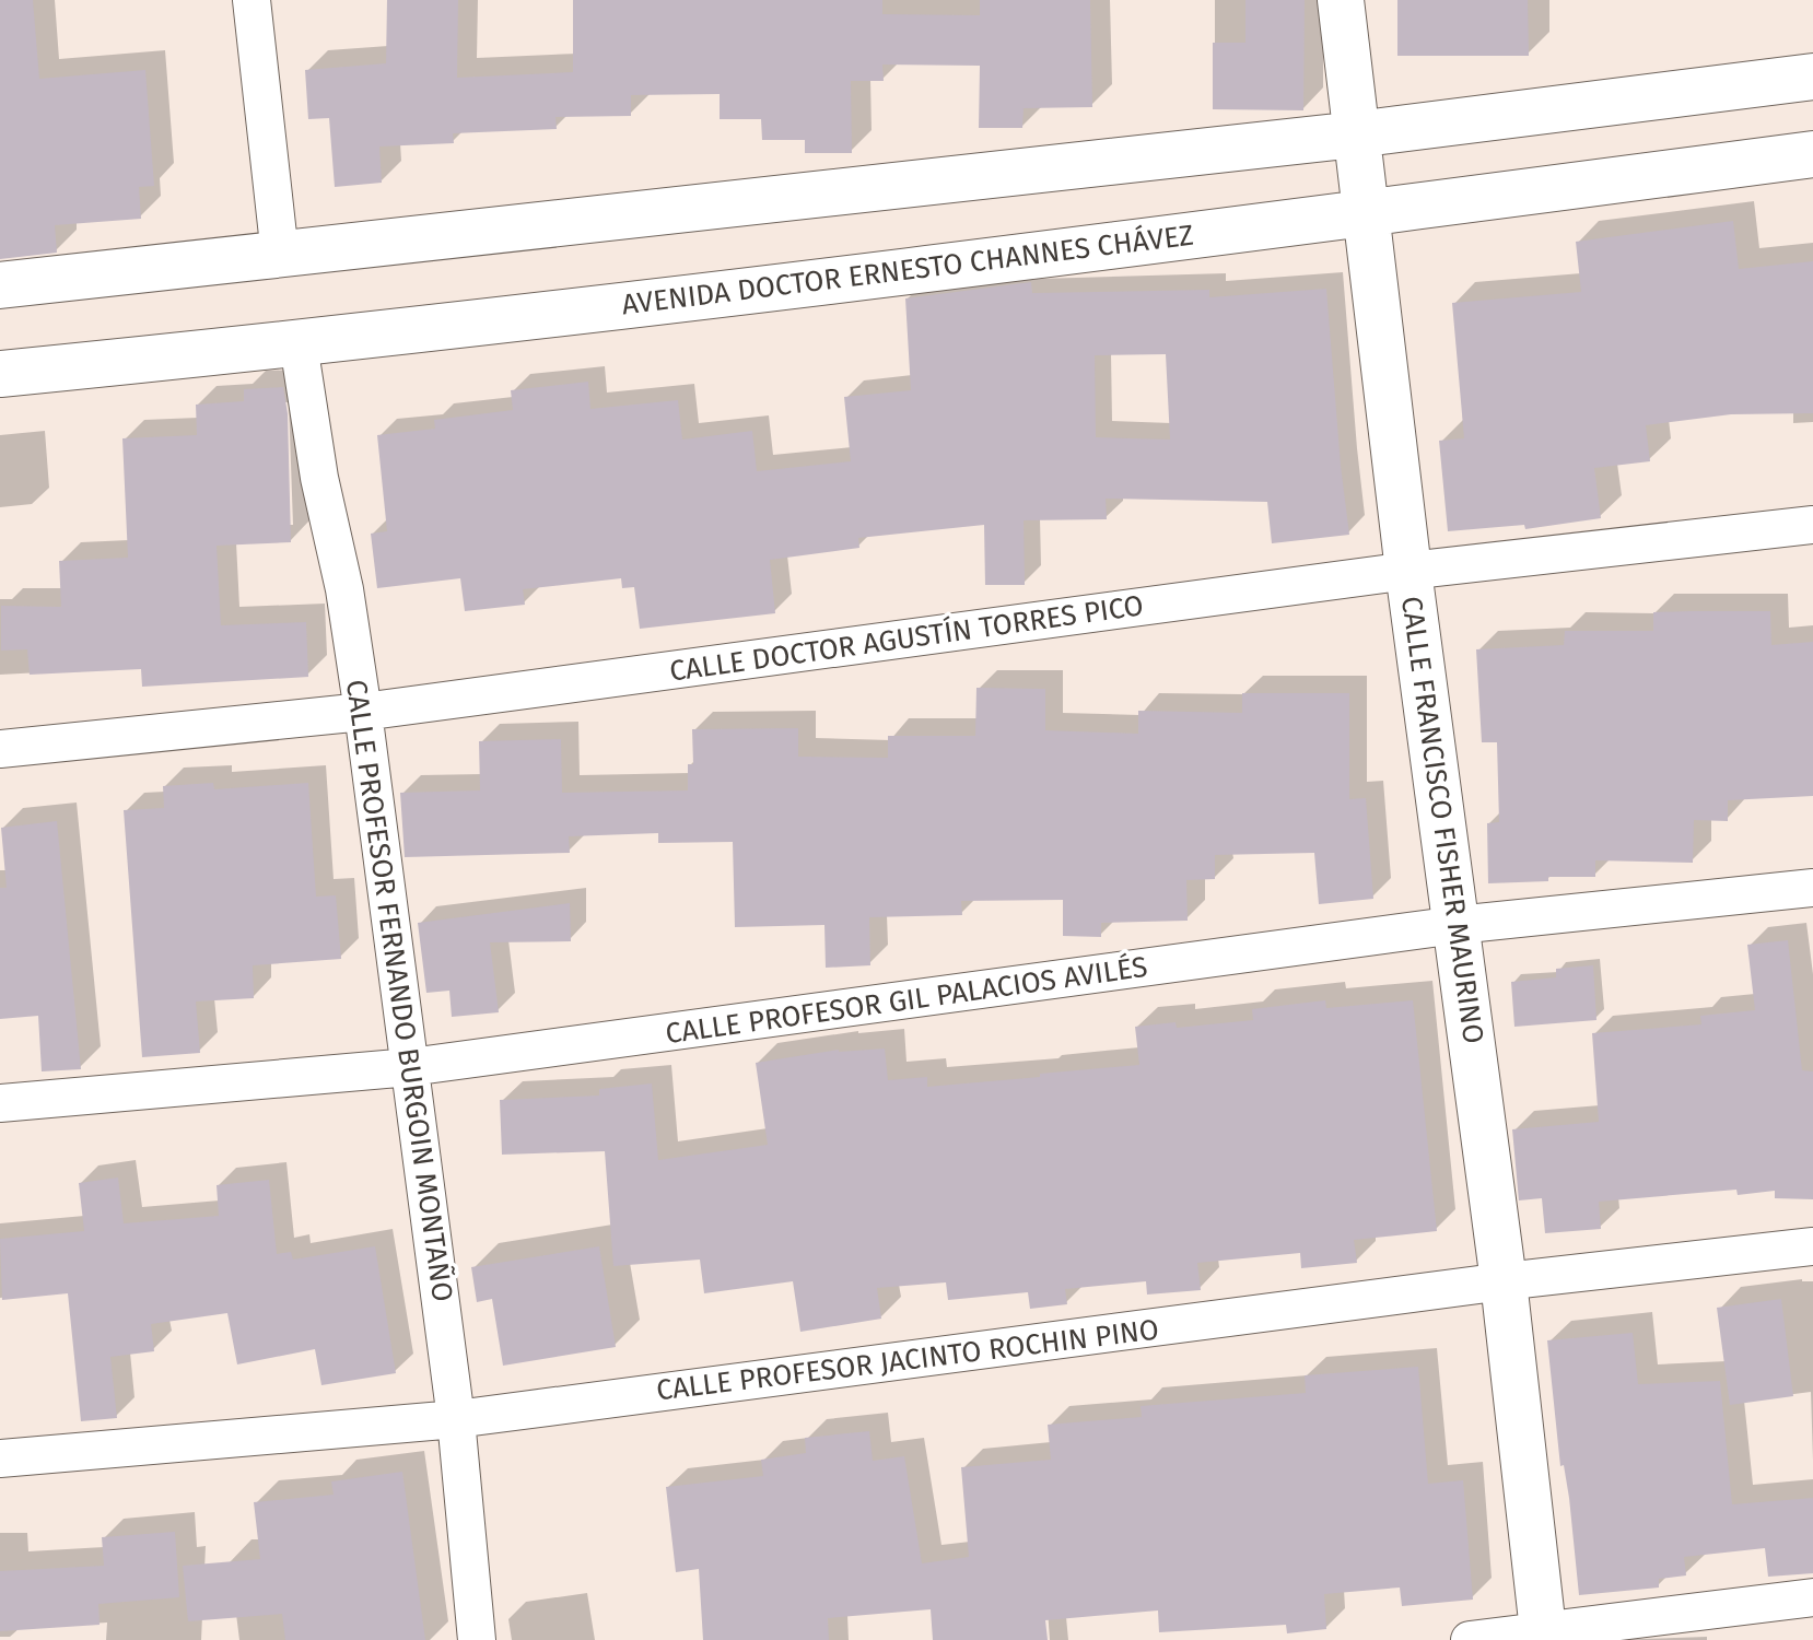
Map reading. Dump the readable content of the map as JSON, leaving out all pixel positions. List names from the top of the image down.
{
  "streets": {
    "street": [
      "AVENIDA DOCTOR ERNESTO CHANNES CHÁVEZ",
      "CALLE DOCTOR AGUSTÍN TORRES PICO",
      "CALLE FRANCISCO FISHER MAURINO",
      "CALLE PROFESOR FERNANDO BURGOIN MONTAÑO",
      "CALLE PROFESOR GIL PALACIOS AVILÉS",
      "CALLE PROFESOR JACINTO ROCHIN PINO"
    ]
  },
  "crossings": [
    ["AVENIDA DOCTOR ERNESTO CHANNES CHÁVEZ", "CALLE FRANCISCO FISHER MAURINO"],
    ["AVENIDA DOCTOR ERNESTO CHANNES CHÁVEZ", "CALLE PROFESOR FERNANDO BURGOIN MONTAÑO"],
    ["CALLE DOCTOR AGUSTÍN TORRES PICO", "CALLE FRANCISCO FISHER MAURINO"],
    ["CALLE DOCTOR AGUSTÍN TORRES PICO", "CALLE PROFESOR FERNANDO BURGOIN MONTAÑO"],
    ["CALLE FRANCISCO FISHER MAURINO", "CALLE PROFESOR GIL PALACIOS AVILÉS"],
    ["CALLE FRANCISCO FISHER MAURINO", "CALLE PROFESOR JACINTO ROCHIN PINO"],
    ["CALLE PROFESOR FERNANDO BURGOIN MONTAÑO", "CALLE PROFESOR GIL PALACIOS AVILÉS"],
    ["CALLE PROFESOR FERNANDO BURGOIN MONTAÑO", "CALLE PROFESOR JACINTO ROCHIN PINO"]
  ]
}
